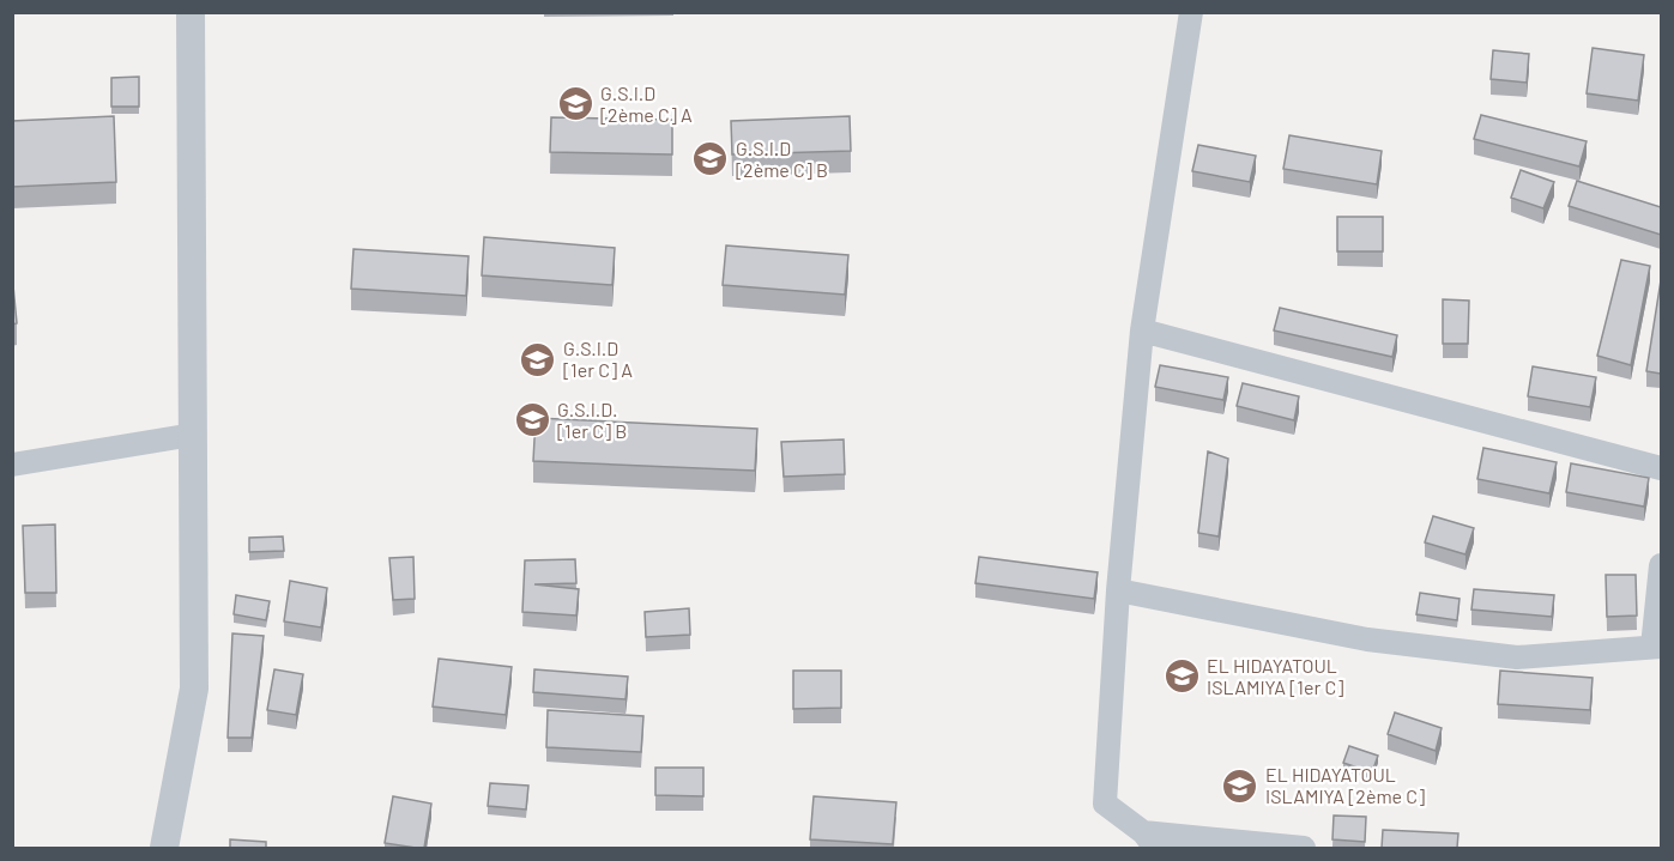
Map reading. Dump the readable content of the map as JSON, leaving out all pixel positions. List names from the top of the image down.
{
  "places": {
    "school or university": [
      "G.S.I.D [2ème C] A",
      "G.S.I.D [2ème C] B",
      "G.S.I.D [1er C] A",
      "G.S.I.D. [1er C] B",
      "EL HIDAYATOUL ISLAMIYA [1er C]",
      "EL HIDAYATOUL ISLAMIYA [2ème C]"
    ]
  }
}
